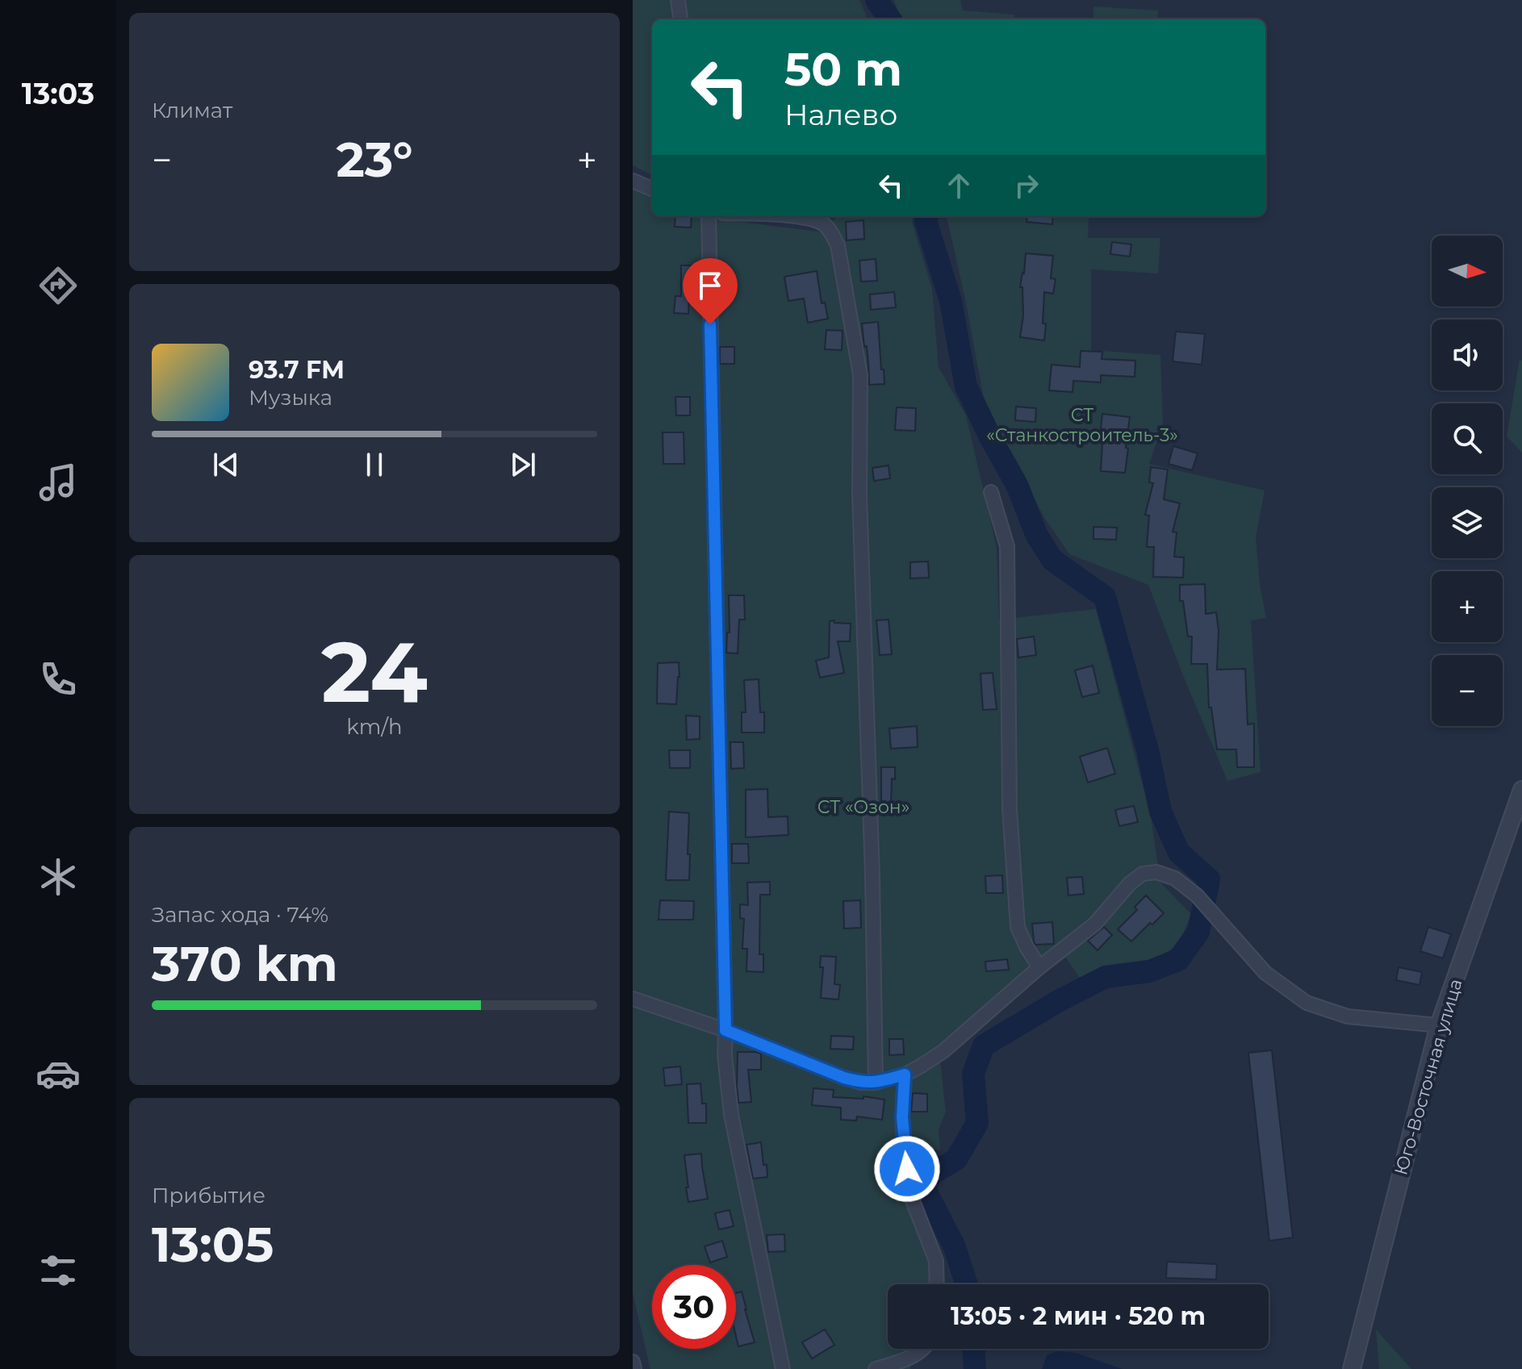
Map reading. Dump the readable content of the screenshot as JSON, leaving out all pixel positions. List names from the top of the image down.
{
  "streets": {
    "street": ["Юго-Восточная улица"]
  },
  "parks": ["СТ «Станкостроитель-3»", "СТ «Озон»"],
  "north": "right",
  "page": {
    "tabs": "13:03",
    "tile": [
      "Климат",
      ["24", "km/h"],
      ["Запас хода · 74%", "370 km"],
      ["Прибытие", "13:05"]
    ],
    "turn": ["50 m", "Налево"],
    "heat": ["−", "23°", "+"],
    "map_buttons": ["+", "−"],
    "song": ["93.7 FM", "Музыка"],
    "limit": "30",
    "trip": "13:05 · 2 мин · 520 m"
  }
}
